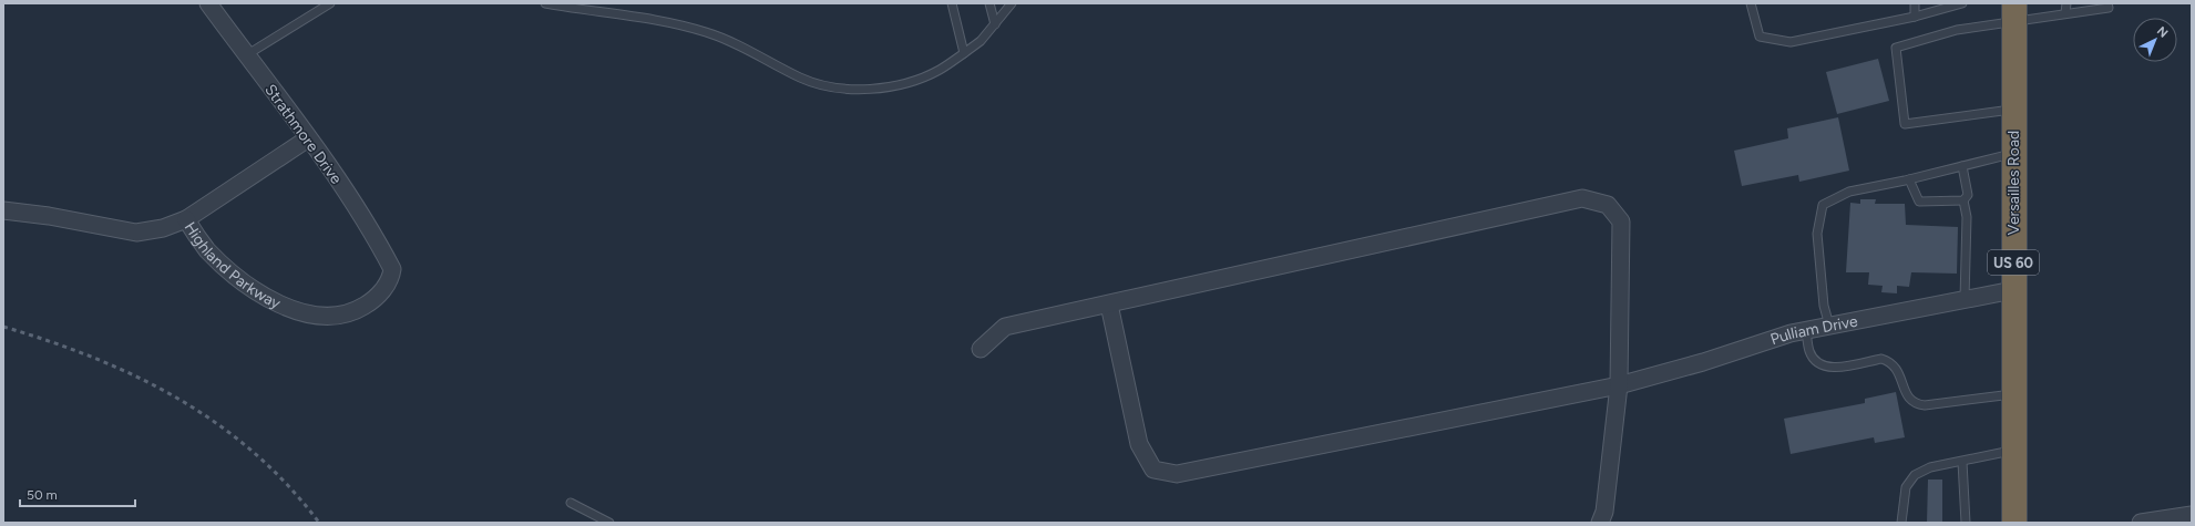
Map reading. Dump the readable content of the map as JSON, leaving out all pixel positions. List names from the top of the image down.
{
  "streets": {
    "highway": ["Versailles Road", "US 60"],
    "street": ["Strathmore Drive", "Highland Parkway", "Pulliam Drive"]
  },
  "crossings": [
    ["Strathmore Drive", "Highland Parkway"],
    ["Versailles Road", "Pulliam Drive"]
  ],
  "scale_bar": "50 m",
  "north": "top right"
}
